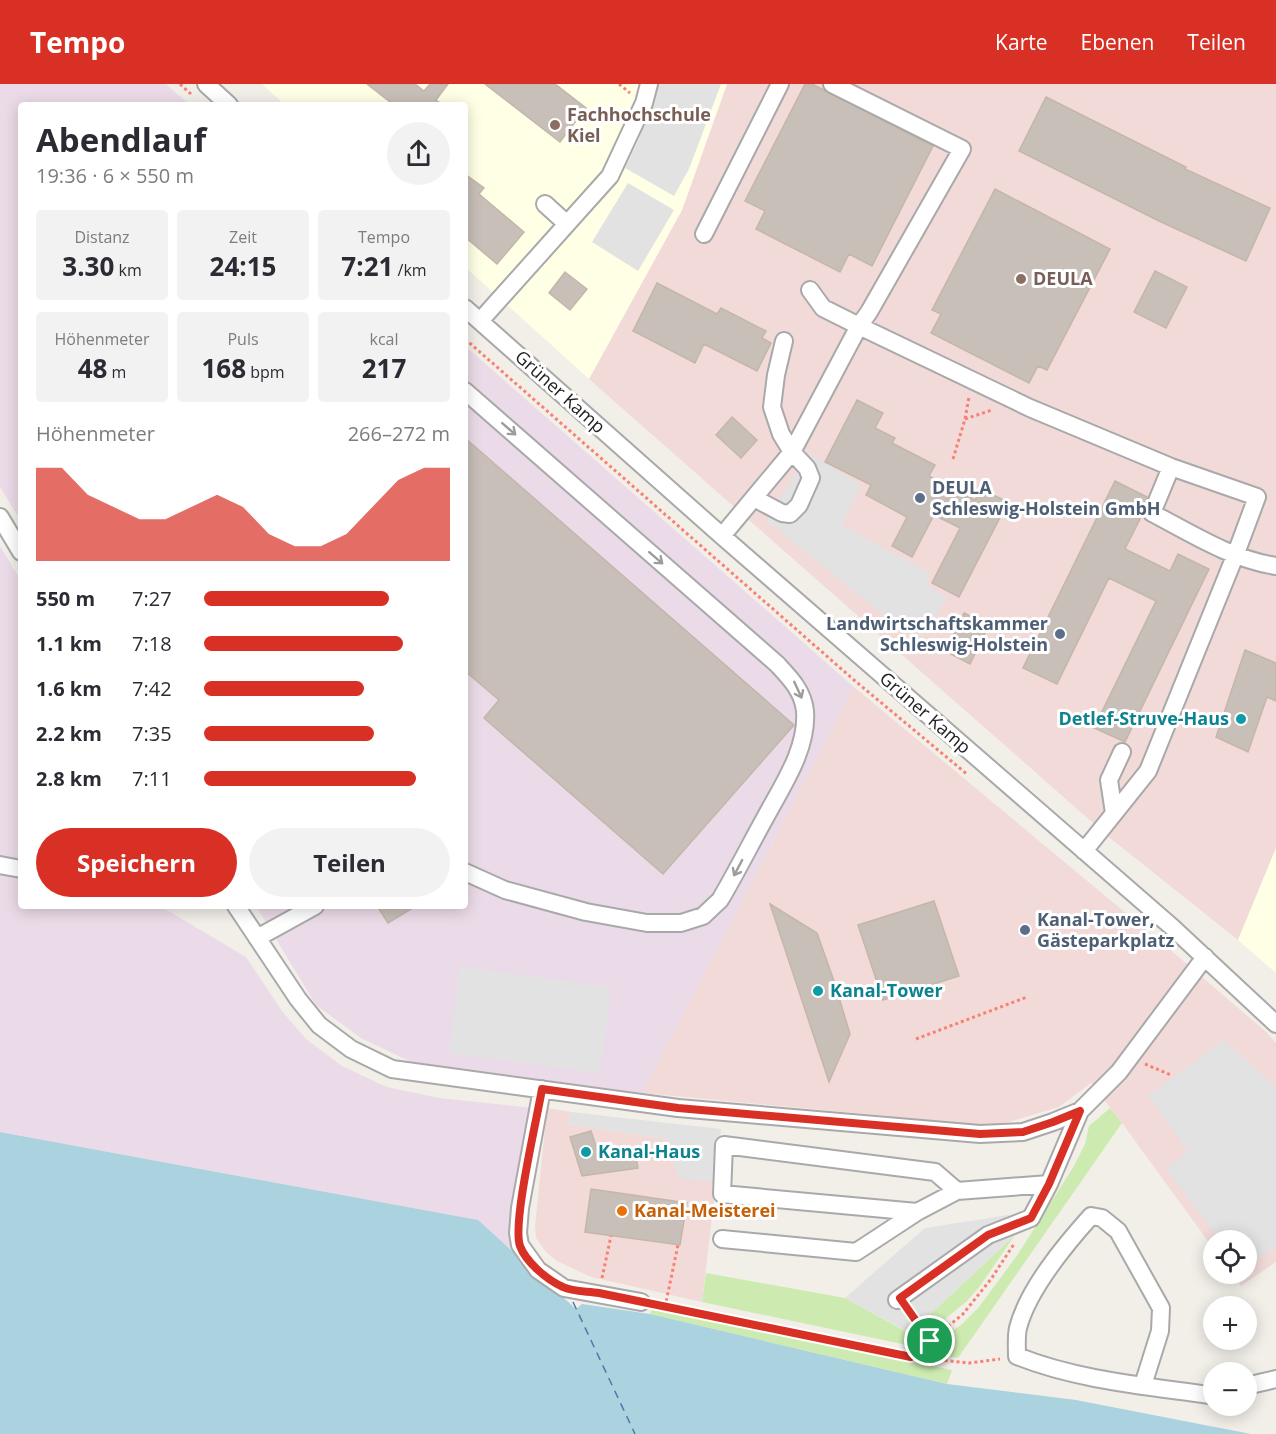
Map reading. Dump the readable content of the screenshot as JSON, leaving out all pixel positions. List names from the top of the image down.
{
  "streets": {
    "street": ["Grüner Kamp"]
  },
  "places": [
    "Fachhochschule Kiel",
    "DEULA",
    "DEULA Schleswig-Holstein GmbH",
    "Landwirtschaftskammer Schleswig-Holstein",
    "Detlef-Struve-Haus",
    "Kanal-Tower, Gästeparkplatz",
    "Kanal-Tower",
    "Kanal-Haus",
    "Kanal-Meisterei"
  ],
  "page": {
    "header": "Tempo",
    "nav": ["Karte", "Ebenen", "Teilen"],
    "heading": ["Abendlauf", "19:36 · 6 × 550 m"],
    "stats": [
      ["Distanz", "3.30 km"],
      ["Zeit", "24:15"],
      ["Tempo", "7:21 /km"],
      ["Höhenmeter", "48 m"],
      ["Puls", "168 bpm"],
      ["kcal", "217"]
    ],
    "chart": ["Höhenmeter", "266–272 m"],
    "list": [
      {
        "name": "550 m",
        "note": "7:27"
      },
      {
        "name": "1.1 km",
        "note": "7:18"
      },
      {
        "name": "1.6 km",
        "note": "7:42"
      },
      {
        "name": "2.2 km",
        "note": "7:35"
      },
      {
        "name": "2.8 km",
        "note": "7:11"
      }
    ],
    "buttons": ["Speichern", "Teilen"],
    "map_buttons": ["+", "−"]
  }
}
